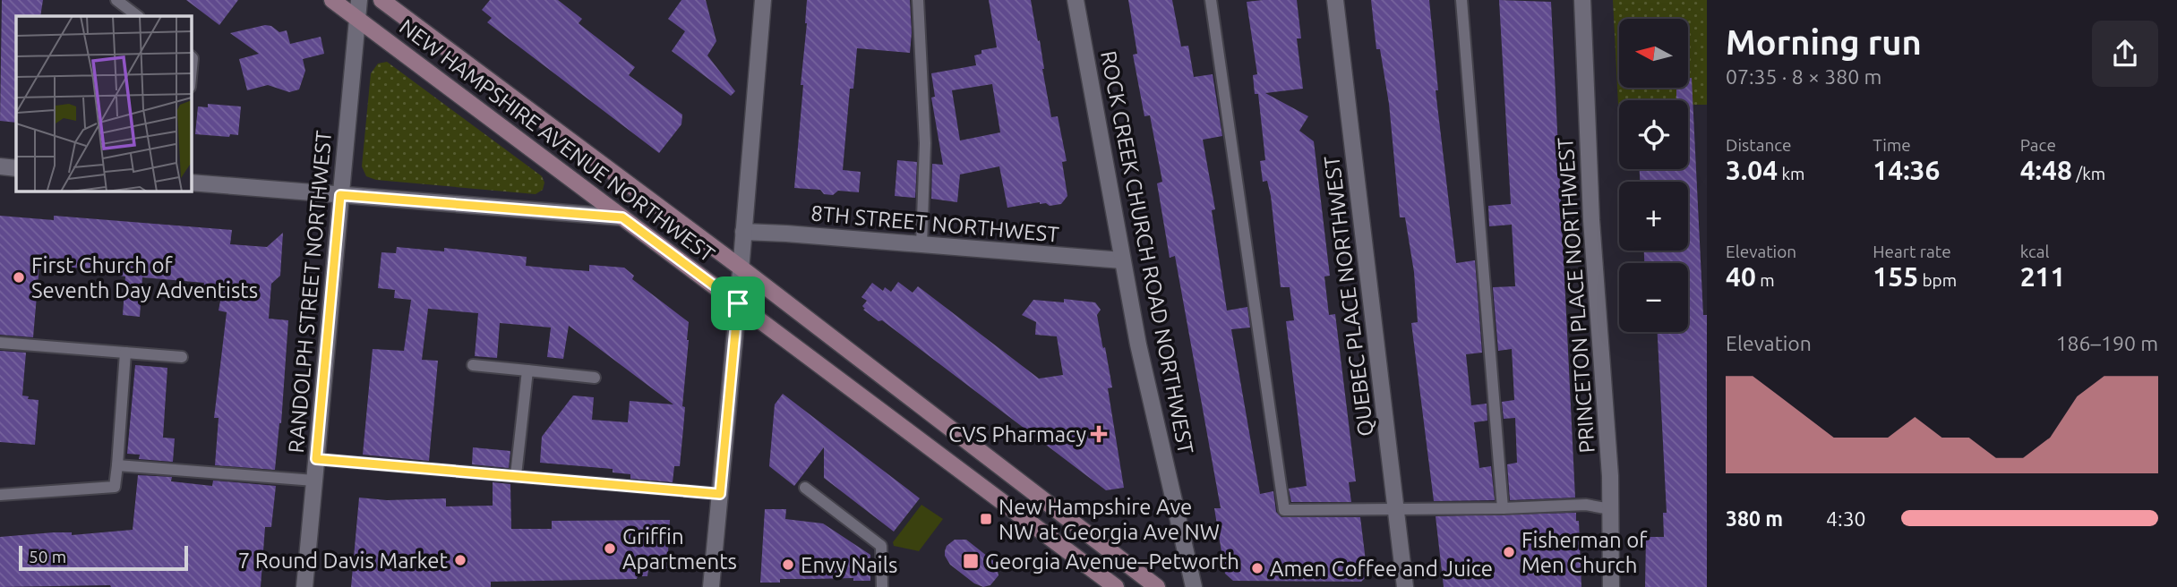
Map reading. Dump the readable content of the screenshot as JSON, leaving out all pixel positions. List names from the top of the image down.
{
  "streets": {
    "main road": ["NEW HAMPSHIRE AVENUE NORTHWEST"],
    "street": [
      "8TH STREET NORTHWEST",
      "ROCK CREEK CHURCH ROAD NORTHWEST",
      "RANDOLPH STREET NORTHWEST",
      "PRINCETON PLACE NORTHWEST",
      "QUEBEC PLACE NORTHWEST"
    ]
  },
  "crossings": [
    ["NEW HAMPSHIRE AVENUE NORTHWEST", "RANDOLPH STREET NORTHWEST"],
    ["8TH STREET NORTHWEST", "ROCK CREEK CHURCH ROAD NORTHWEST"]
  ],
  "places": {
    "other": [
      "First Church of Seventh Day Adventists",
      "Griffin Apartments",
      "Fisherman of Men Church",
      "7 Round Davis Market",
      "Envy Nails",
      "Amen Coffee and Juice"
    ],
    "health": ["CVS Pharmacy"],
    "transit": ["New Hampshire Ave NW at Georgia Ave NW", "Georgia Avenue–Petworth"]
  },
  "scale_bar": "50 m",
  "north": "left",
  "page": {
    "heading": ["Morning run", "07:35 · 8 × 380 m"],
    "map_buttons": ["+", "−"],
    "stats": [
      ["Distance", "3.04 km"],
      ["Time", "14:36"],
      ["Pace", "4:48 /km"],
      ["Elevation", "40 m"],
      ["Heart rate", "155 bpm"],
      ["kcal", "211"]
    ],
    "chart": ["Elevation", "186–190 m"],
    "list": [
      {
        "name": "380 m",
        "note": "4:30"
      }
    ],
    "scale": "50 m"
  }
}
